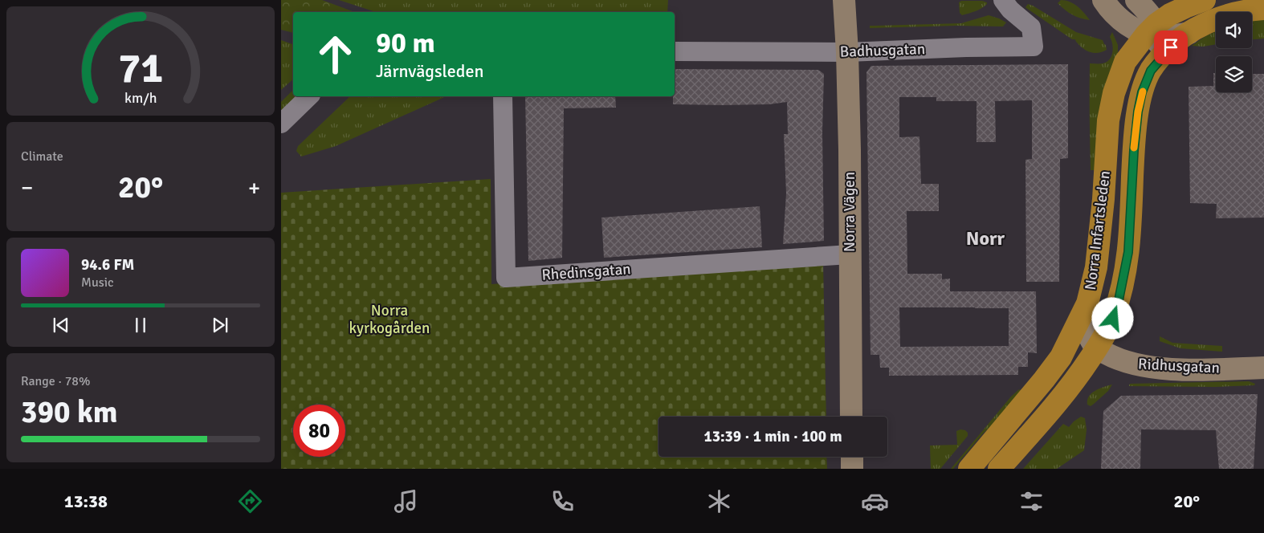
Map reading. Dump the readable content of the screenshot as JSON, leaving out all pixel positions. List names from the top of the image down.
{
  "streets": {
    "highway": ["Norra Infartsleden"],
    "street": [
      "Badhusgatan",
      "Norra Vägen",
      "Rhedinsgatan",
      "Ridhusgatan"
    ]
  },
  "crossings": [
    ["Badhusgatan", "Norra Vägen"],
    ["Norra Vägen", "Rhedinsgatan"],
    ["Norra Infartsleden", "Ridhusgatan"]
  ],
  "districts": ["Norr"],
  "parks": ["Norra kyrkogården"],
  "page": {
    "turn": ["90 m", "Järnvägsleden"],
    "tile": [
      "Climate",
      ["Range · 78%", "390 km"]
    ],
    "heat": ["−", "20°", "+"],
    "song": ["94.6 FM", "Music"],
    "limit": "80",
    "trip": "13:39 · 1 min · 100 m",
    "tabs": ["13:38", "20°"],
    "gauge": ["71", "km/h"]
  }
}
